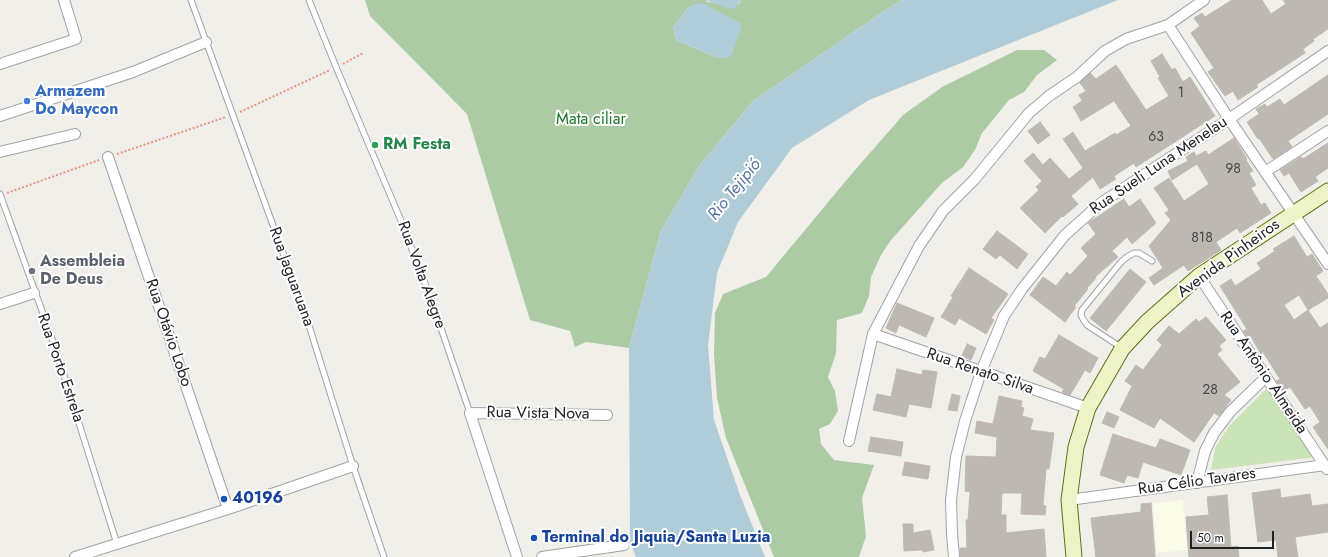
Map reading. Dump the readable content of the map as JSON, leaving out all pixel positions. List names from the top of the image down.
{
  "streets": {
    "street": [
      "Rua Sueli Luna Menelau",
      "Avenida Pinheiros",
      "Rua Volta Alegre",
      "Rua Otávio Lobo",
      "Rua Renato Silva",
      "Rua Antônio Almeida",
      "Rua Vista Nova",
      "Rua Célio Tavares"
    ],
    "lane": ["Rua Jaguaruana", "Rua Porto Estrela"]
  },
  "crossings": [
    ["Rua Sueli Luna Menelau", "Rua Renato Silva"],
    ["Avenida Pinheiros", "Rua Renato Silva"],
    ["Avenida Pinheiros", "Rua Antônio Almeida"],
    ["Avenida Pinheiros", "Rua Célio Tavares"],
    ["Rua Volta Alegre", "Rua Vista Nova"],
    ["Rua Antônio Almeida", "Rua Célio Tavares"]
  ],
  "water": ["Rio Tejipió"],
  "parks": ["Mata ciliar"],
  "places": [
    "Armazem Do Maycon",
    "RM Festa",
    "Assembleia De Deus",
    "40196",
    "Terminal do Jiquia/Santa Luzia"
  ],
  "house_numbers": [
    "1",
    "63",
    "98",
    "818",
    "28"
  ],
  "scale_bar": "50 m"
}
